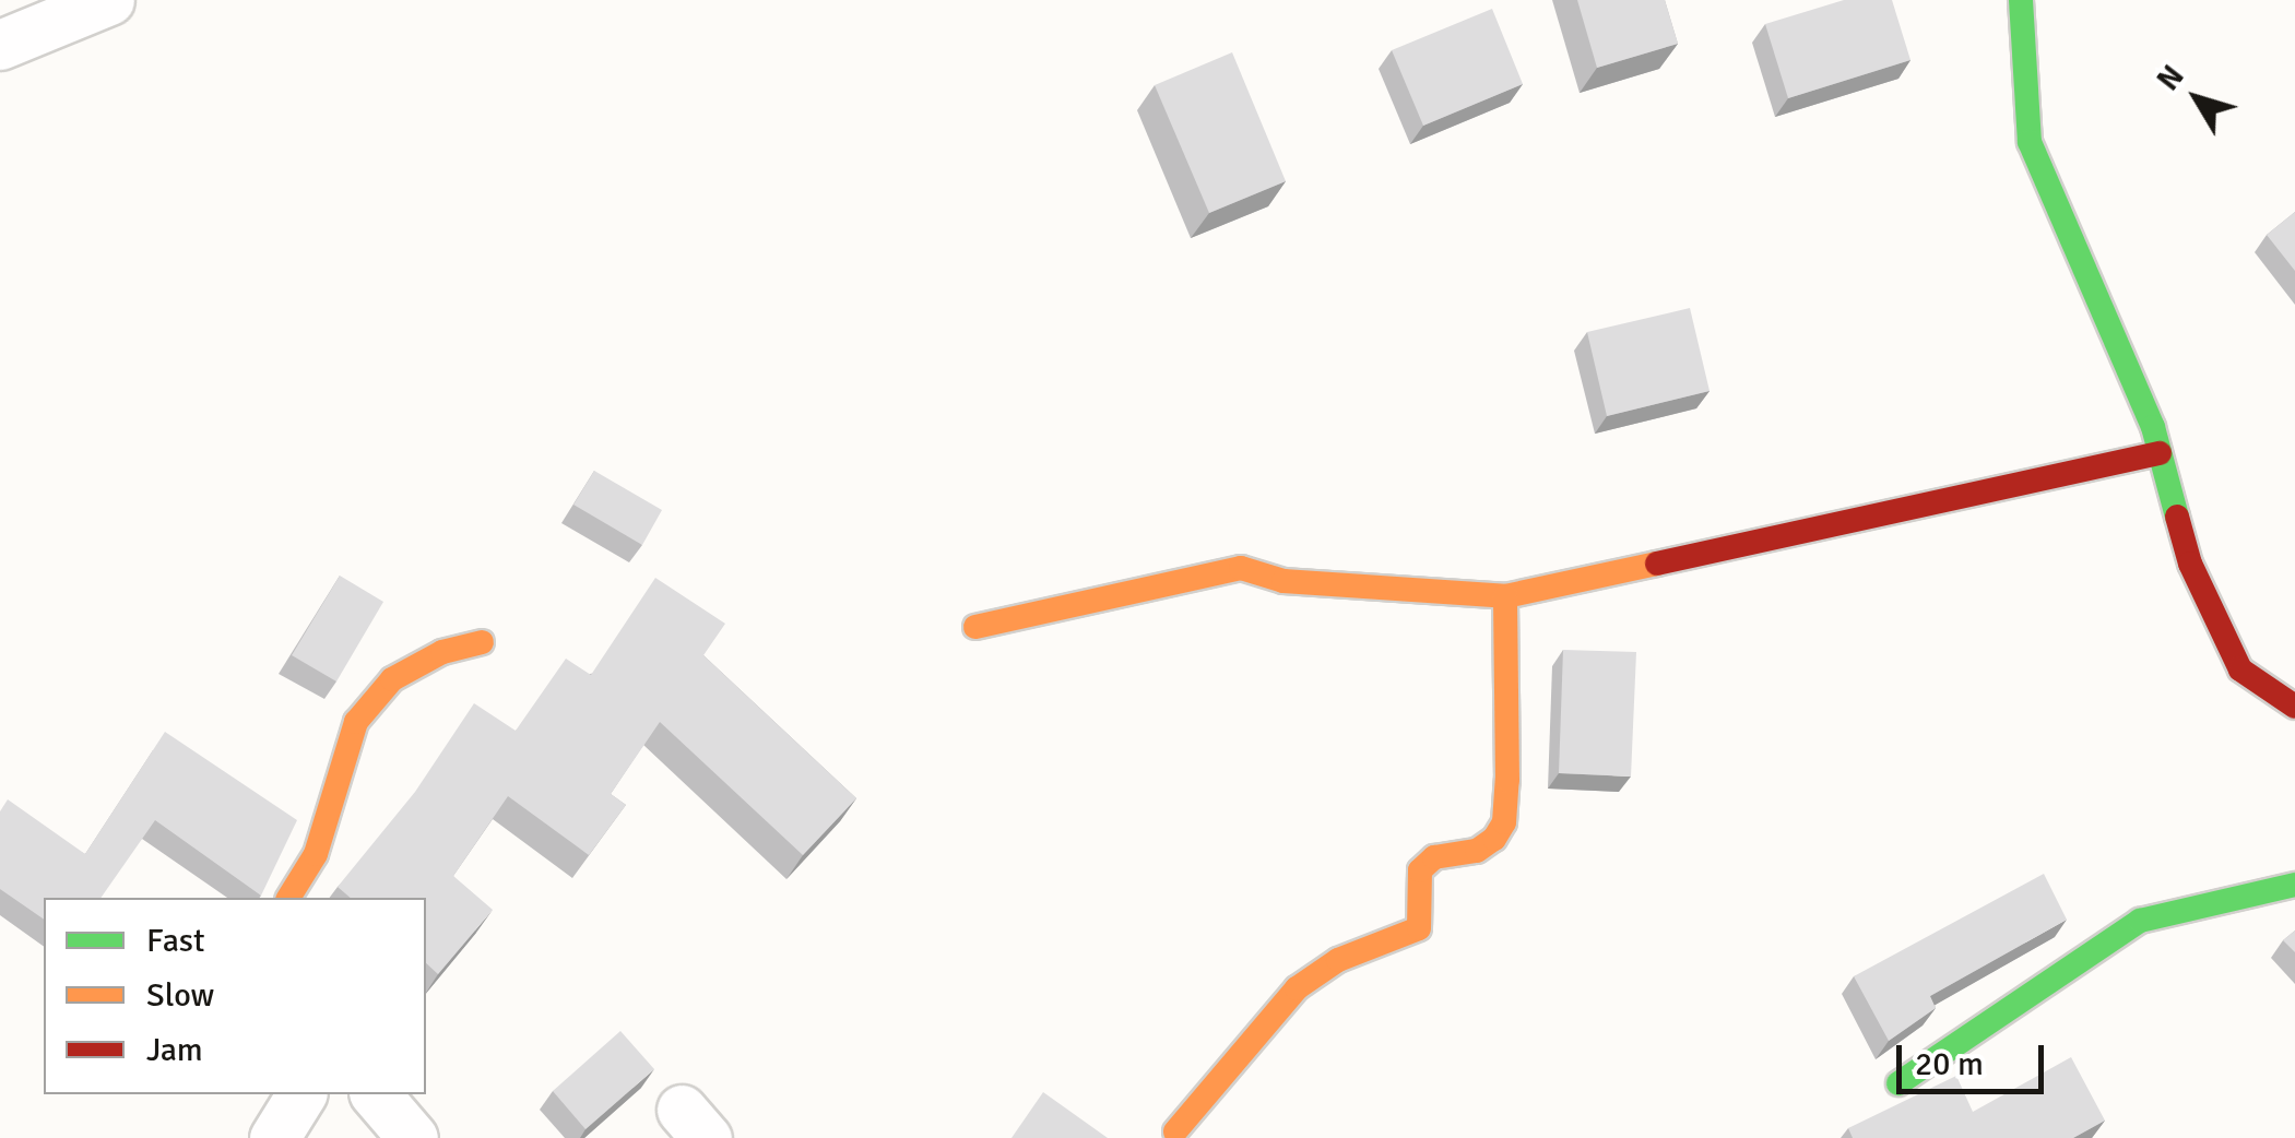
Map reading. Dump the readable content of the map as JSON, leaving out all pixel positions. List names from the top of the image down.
{
  "legend": ["Fast", "Slow", "Jam"],
  "scale_bar": "20 m",
  "north": "top left"
}
